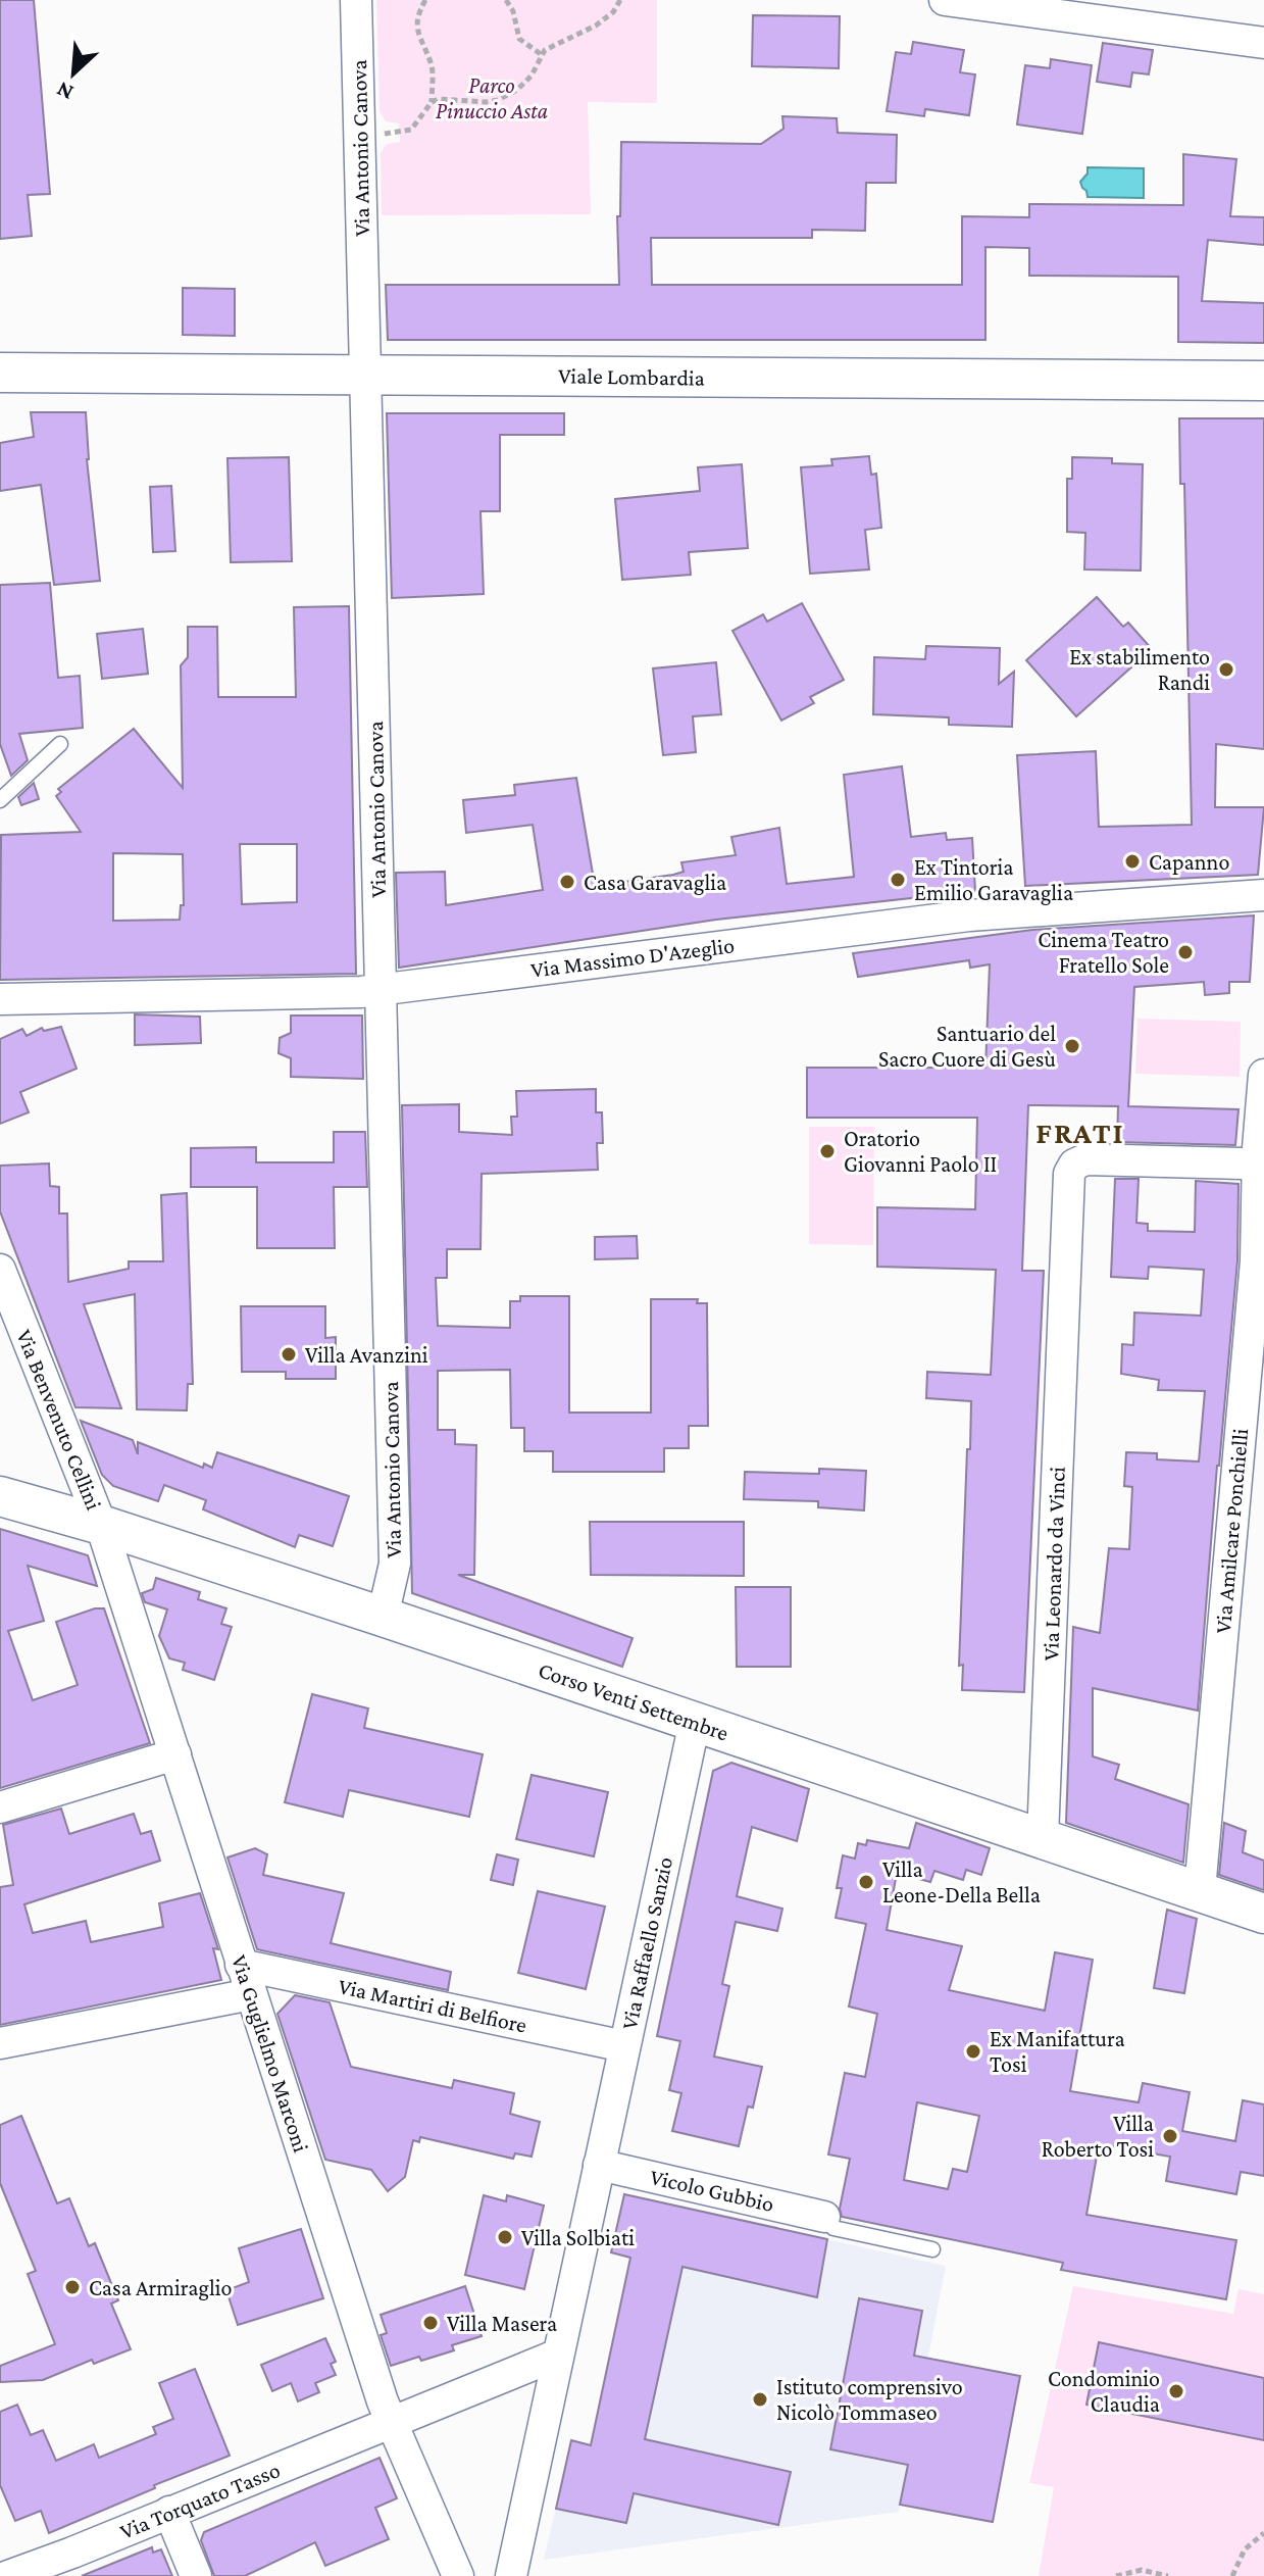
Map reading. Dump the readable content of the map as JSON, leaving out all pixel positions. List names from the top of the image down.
{
  "streets": {
    "street": [
      "Via Antonio Canova",
      "Viale Lombardia",
      "Via Massimo D'Azeglio",
      "Via Benvenuto Cellini",
      "Via Amilcare Ponchielli",
      "Via Leonardo da Vinci",
      "Corso Venti Settembre",
      "Via Raffaello Sanzio",
      "Via Martiri di Belfiore",
      "Via Guglielmo Marconi",
      "Vicolo Gubbio",
      "Via Torquato Tasso"
    ]
  },
  "crossings": [
    ["Via Antonio Canova", "Viale Lombardia"],
    ["Via Antonio Canova", "Via Massimo D'Azeglio"],
    ["Via Antonio Canova", "Corso Venti Settembre"],
    ["Via Benvenuto Cellini", "Corso Venti Settembre"],
    ["Via Benvenuto Cellini", "Via Guglielmo Marconi"],
    ["Via Amilcare Ponchielli", "Via Leonardo da Vinci"],
    ["Via Amilcare Ponchielli", "Corso Venti Settembre"],
    ["Via Leonardo da Vinci", "Corso Venti Settembre"],
    ["Corso Venti Settembre", "Via Raffaello Sanzio"],
    ["Corso Venti Settembre", "Via Guglielmo Marconi"],
    ["Via Raffaello Sanzio", "Via Martiri di Belfiore"],
    ["Via Raffaello Sanzio", "Vicolo Gubbio"],
    ["Via Raffaello Sanzio", "Via Torquato Tasso"],
    ["Via Martiri di Belfiore", "Via Guglielmo Marconi"],
    ["Via Guglielmo Marconi", "Via Torquato Tasso"]
  ],
  "districts": ["FRATI"],
  "parks": ["Parco Pinuccio Asta"],
  "places": [
    "Ex stabilimento Randi",
    "Capanno",
    "Ex Tintoria Emilio Garavaglia",
    "Casa Garavaglia",
    "Cinema Teatro Fratello Sole",
    "Santuario del Sacro Cuore di Gesù",
    "Oratorio Giovanni Paolo II",
    "Villa Avanzini",
    "Villa Leone-Della Bella",
    "Ex Manifattura Tosi",
    "Villa Roberto Tosi",
    "Villa Solbiati",
    "Casa Armiraglio",
    "Villa Masera",
    "Condominio Claudia",
    "Istituto comprensivo Nicolò Tommaseo"
  ],
  "north": "bottom left"
}
